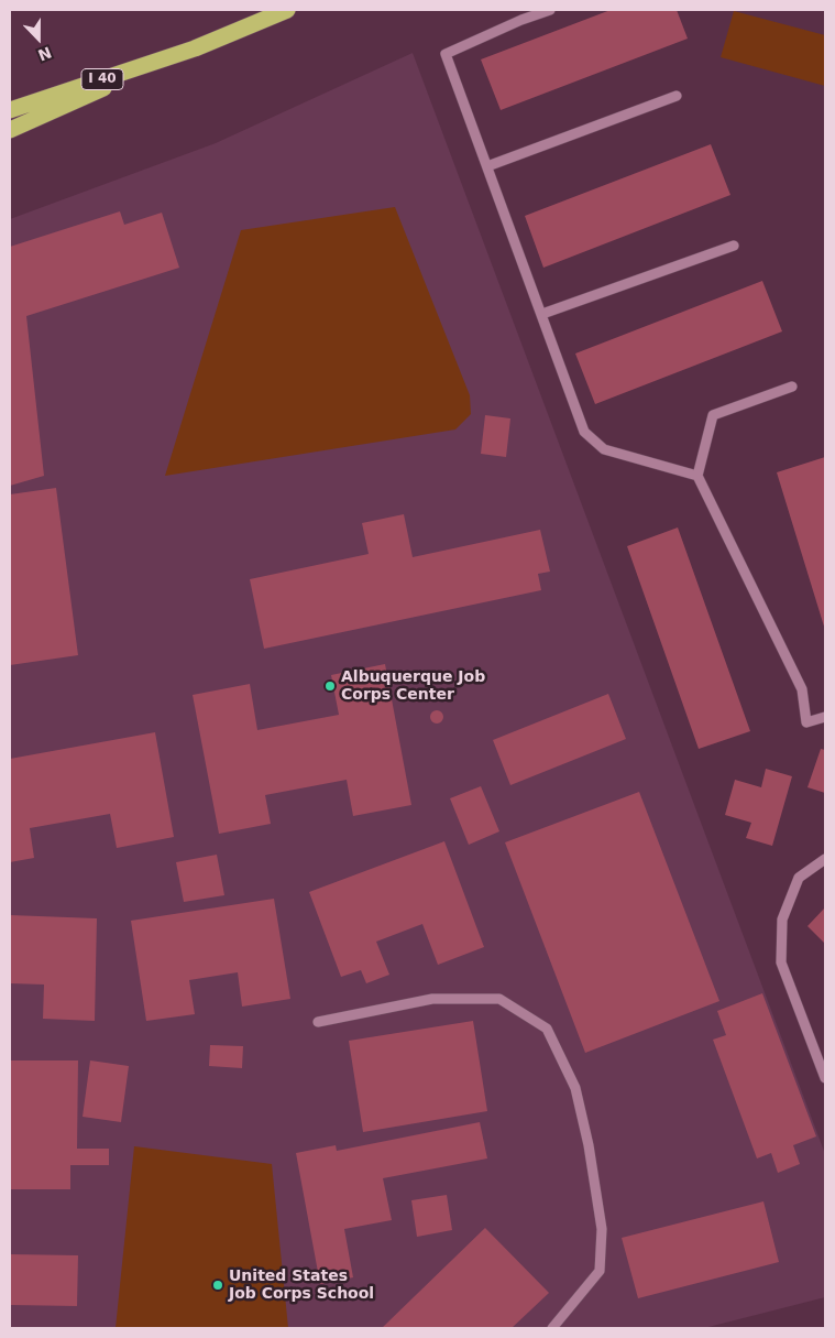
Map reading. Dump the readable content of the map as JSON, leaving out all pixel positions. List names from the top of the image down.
{
  "streets": {
    "highway": ["I 40"]
  },
  "places": ["Albuquerque Job Corps Center", "United States Job Corps School"],
  "north": "bottom"
}
